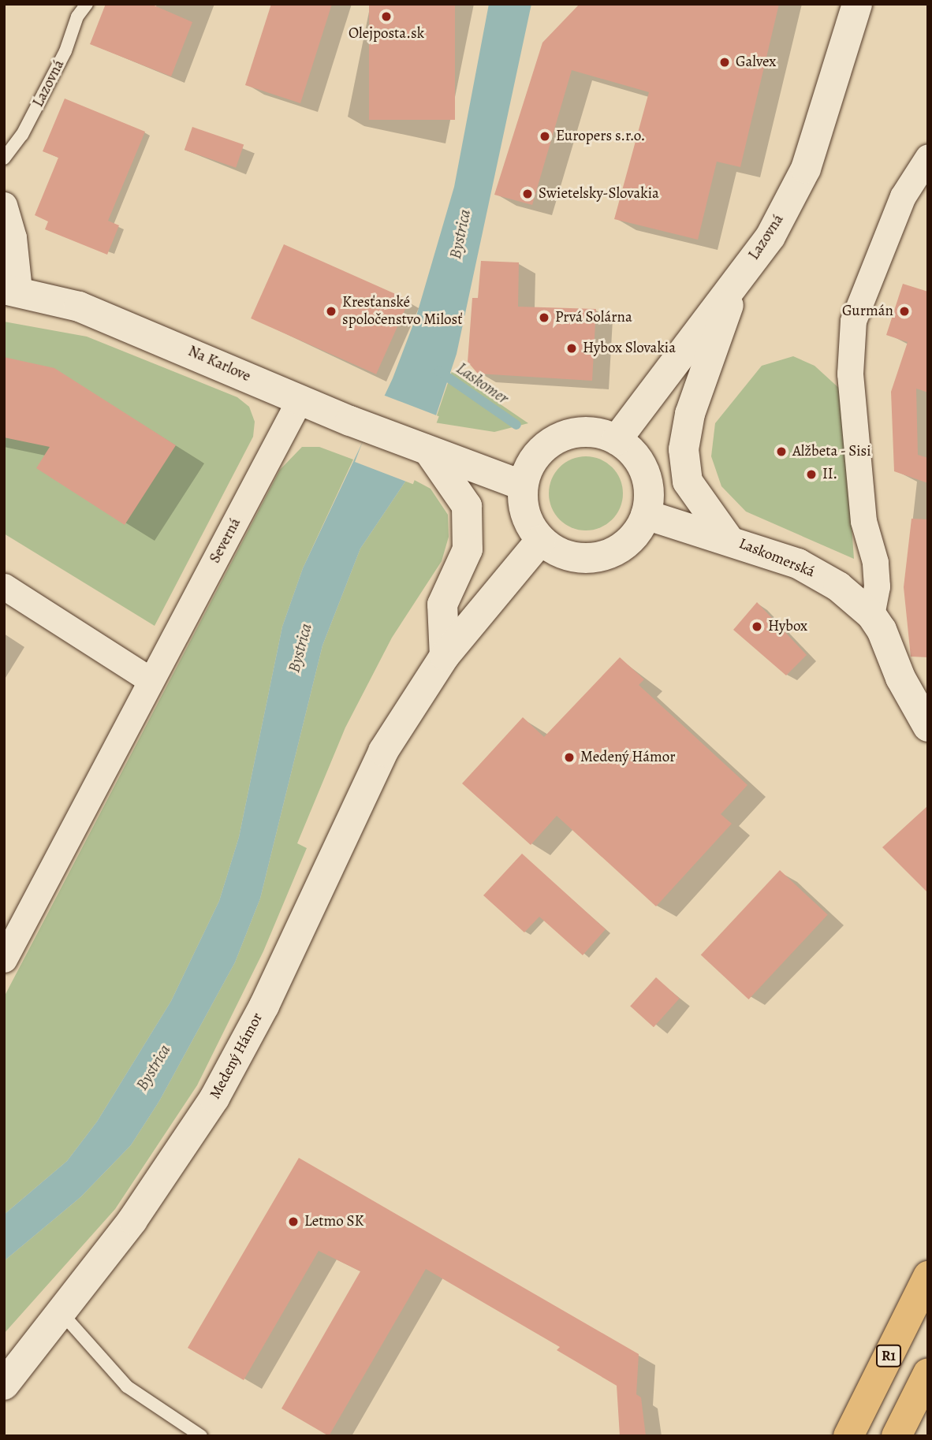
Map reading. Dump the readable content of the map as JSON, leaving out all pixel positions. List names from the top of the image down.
{
  "streets": {
    "highway": ["R1"],
    "street": [
      "Lazovná",
      "Na Karlove",
      "Severná",
      "Laskomerská",
      "Medený Hámor"
    ]
  },
  "crossings": [
    ["Lazovná", "Na Karlove"],
    ["Lazovná", "Laskomerská"],
    ["Lazovná", "Medený Hámor"],
    ["Na Karlove", "Severná"],
    ["Na Karlove", "Laskomerská"],
    ["Na Karlove", "Medený Hámor"],
    ["Laskomerská", "Medený Hámor"]
  ],
  "water": ["Bystrica", "Laskomer"],
  "places": [
    "Olejposta.sk",
    "Galvex",
    "Europers s.r.o.",
    "Swietelsky-Slovakia",
    "Kresťanské spoločenstvo Milosť",
    "Gurmán",
    "Prvá Solárna",
    "Hybox Slovakia",
    "Alžbeta - Sisi",
    "II.",
    "Hybox",
    "Medený Hámor",
    "Letmo SK"
  ]
}
